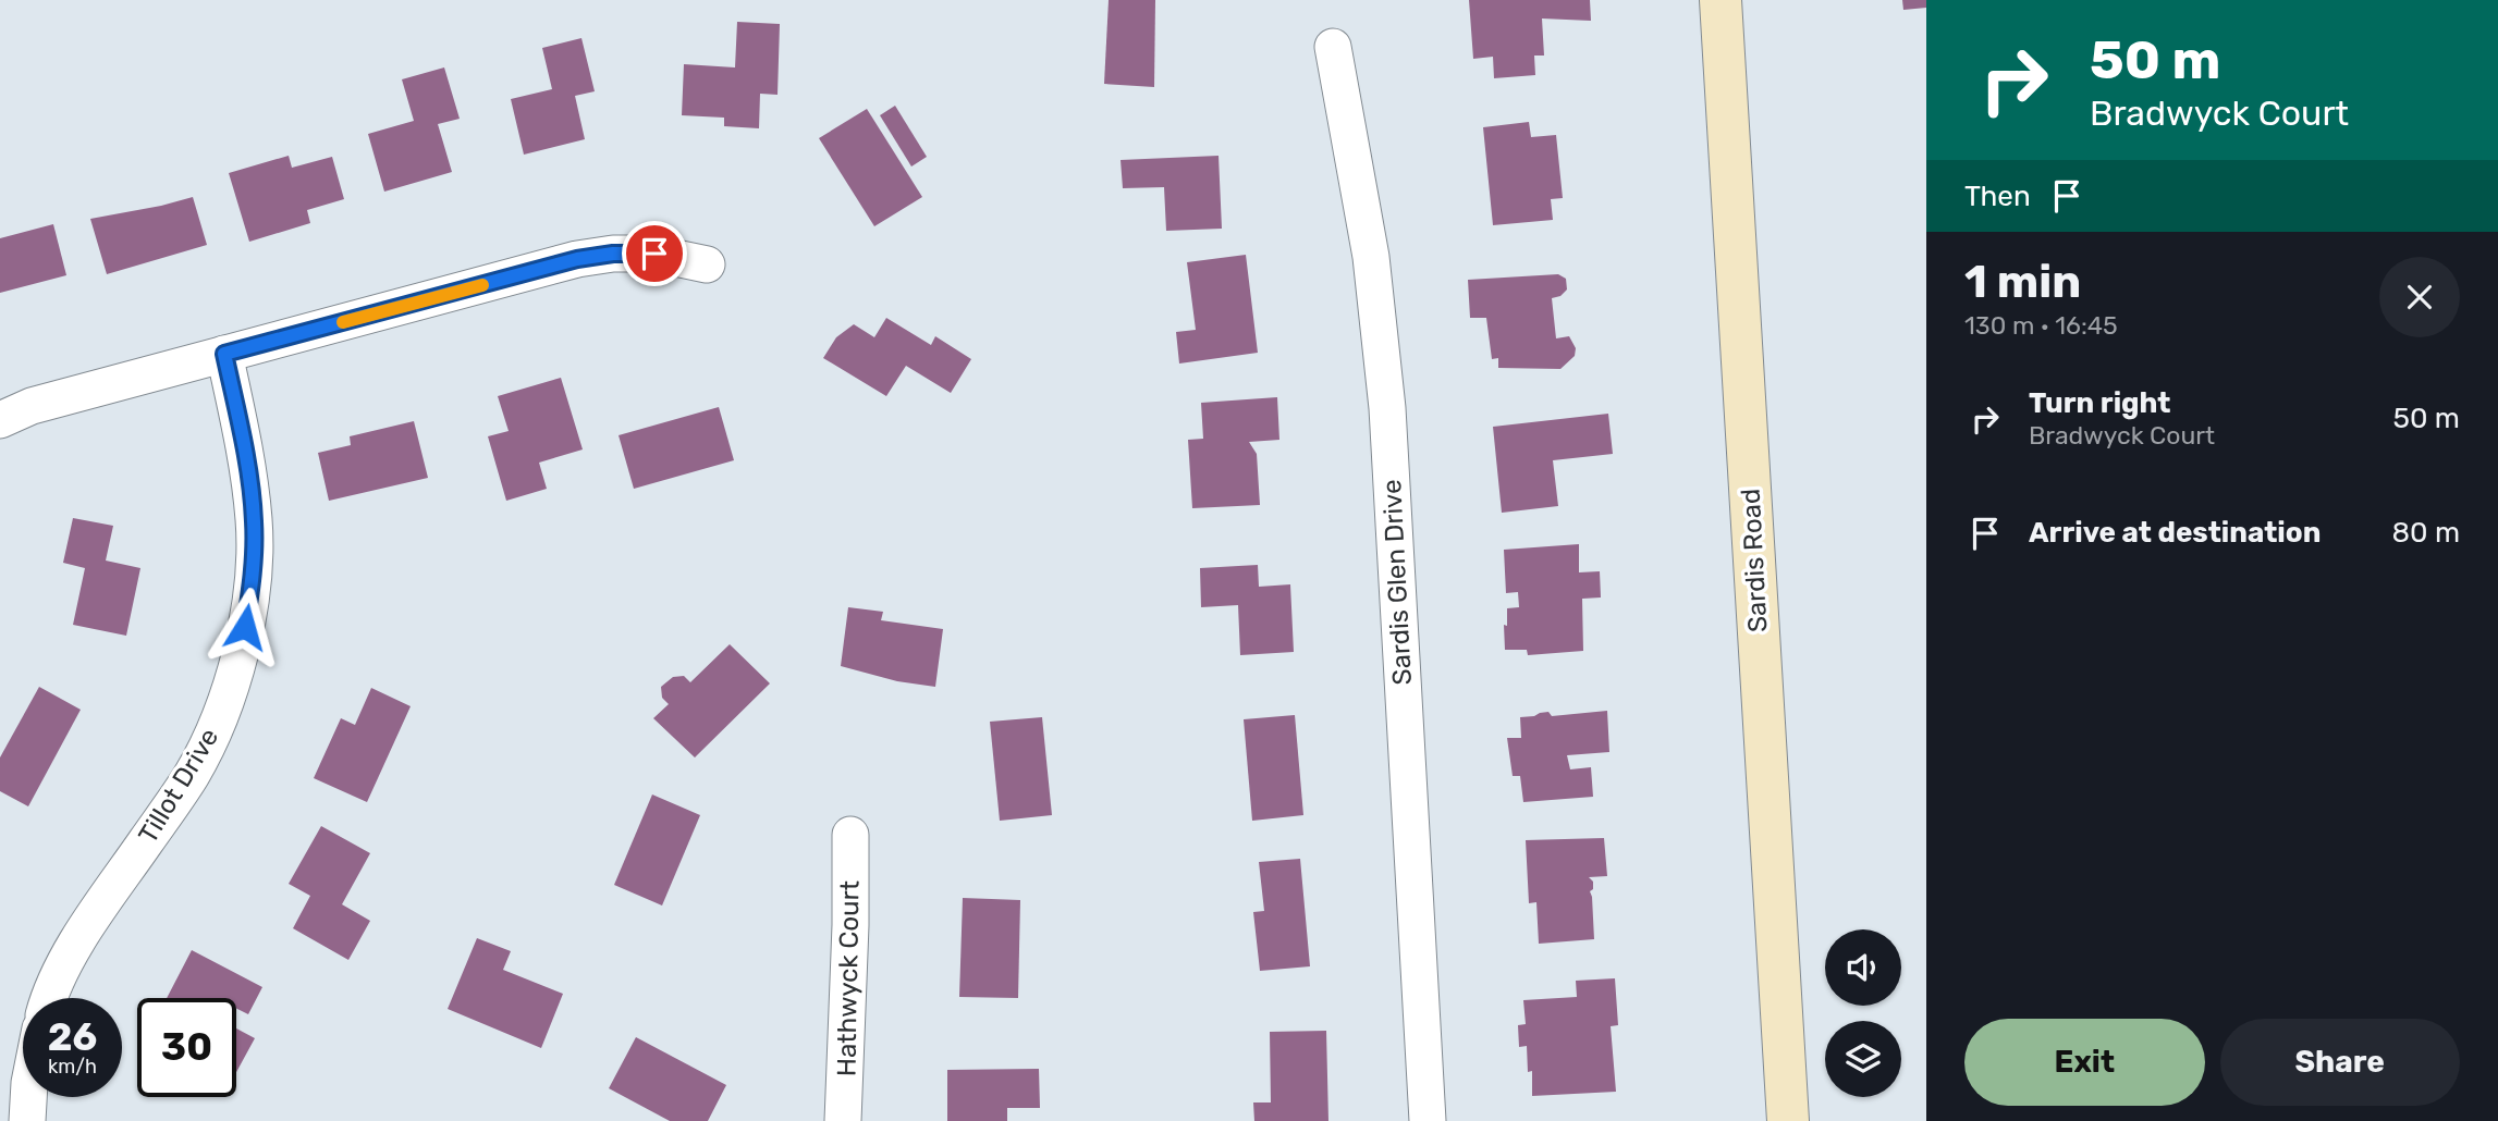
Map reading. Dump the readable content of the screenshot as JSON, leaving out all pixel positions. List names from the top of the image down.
{
  "streets": {
    "main road": ["Sardis Road"],
    "street": ["Sardis Glen Drive", "Tillot Drive", "Hathwyck Court"]
  },
  "page": {
    "turn": ["50 m", "Bradwyck Court"],
    "then": "Then",
    "heading": ["1 min", "130 m · 16:45"],
    "list": [
      {
        "name": "Turn right",
        "note": "Bradwyck Court",
        "value": "50 m"
      },
      {
        "name": "Arrive at destination",
        "value": "80 m"
      }
    ],
    "speed": "26 km/h",
    "limit": "30",
    "buttons": ["Exit", "Share"]
  }
}
